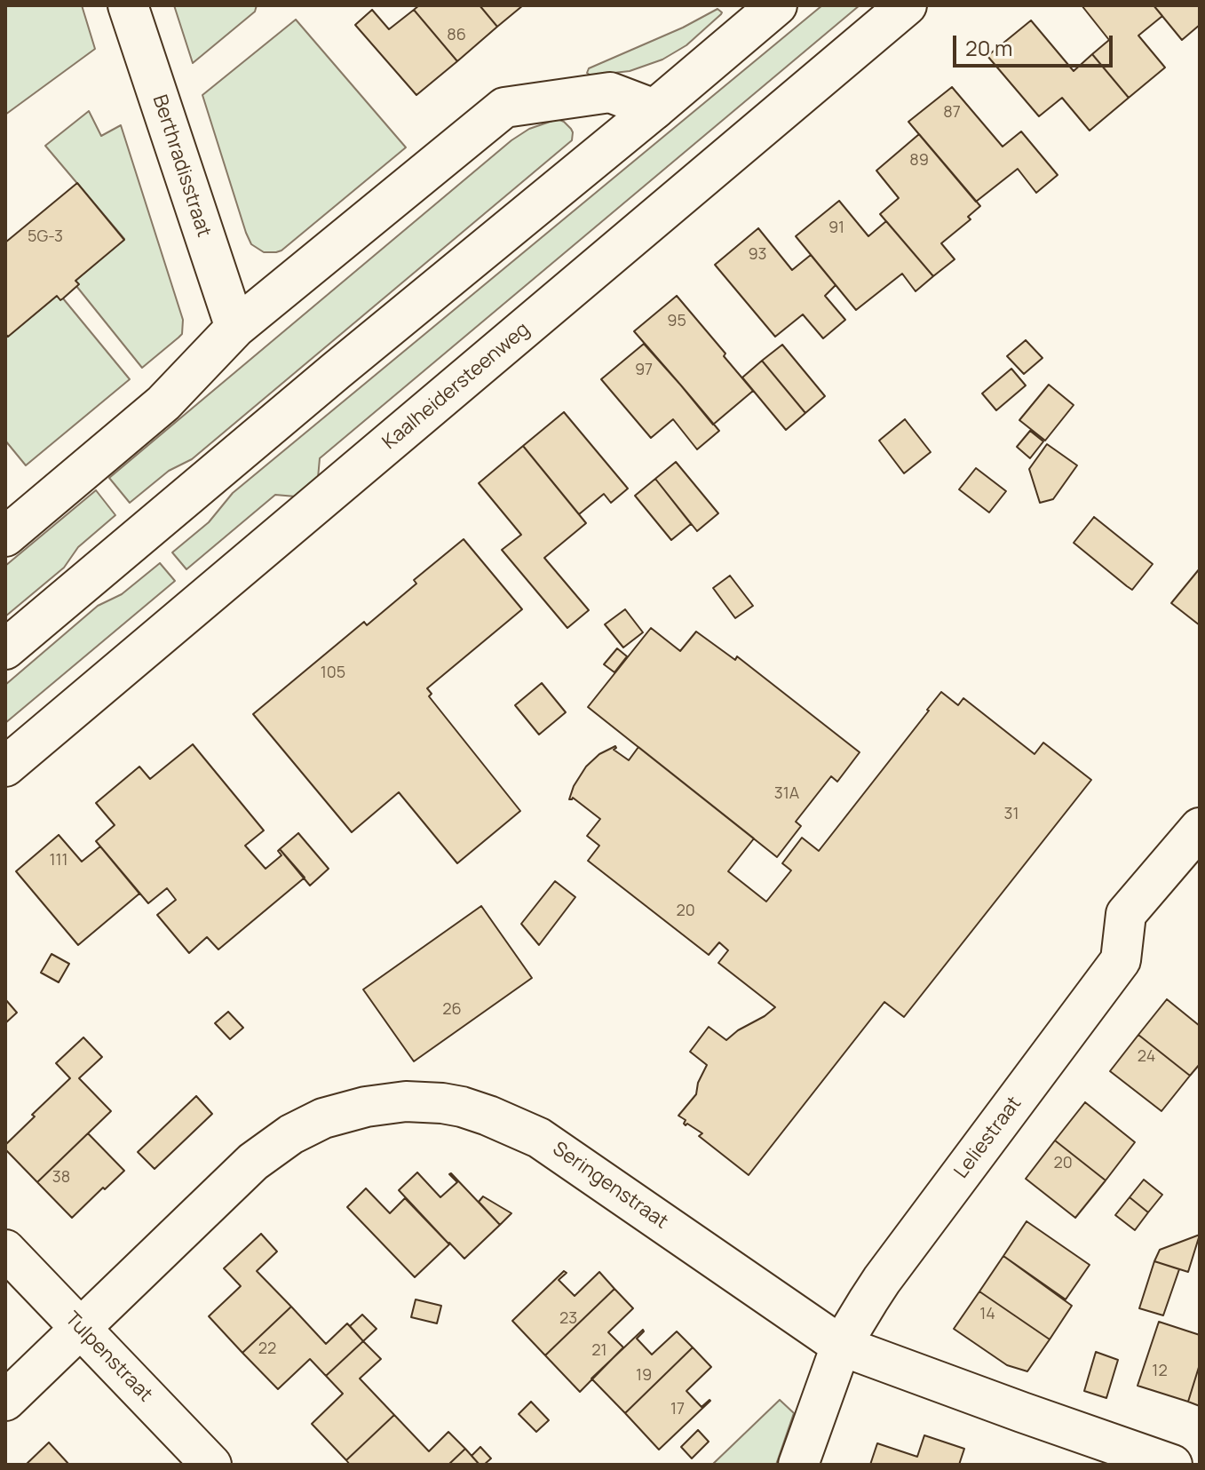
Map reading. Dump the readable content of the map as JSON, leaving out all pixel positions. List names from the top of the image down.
{
  "streets": {
    "street": [
      "Berthradisstraat",
      "Kaalheidersteenweg",
      "Leliestraat",
      "Seringenstraat",
      "Tulpenstraat"
    ]
  },
  "crossings": [
    ["Leliestraat", "Seringenstraat"],
    ["Seringenstraat", "Tulpenstraat"]
  ],
  "house_numbers": [
    "86",
    "87",
    "89",
    "91",
    "5G-3",
    "93",
    "95",
    "97",
    "105",
    "31A",
    "31",
    "111",
    "20",
    "26",
    "24",
    "20",
    "38",
    "14",
    "23",
    "22",
    "21",
    "12",
    "19",
    "17"
  ],
  "scale_bar": "20 m"
}
